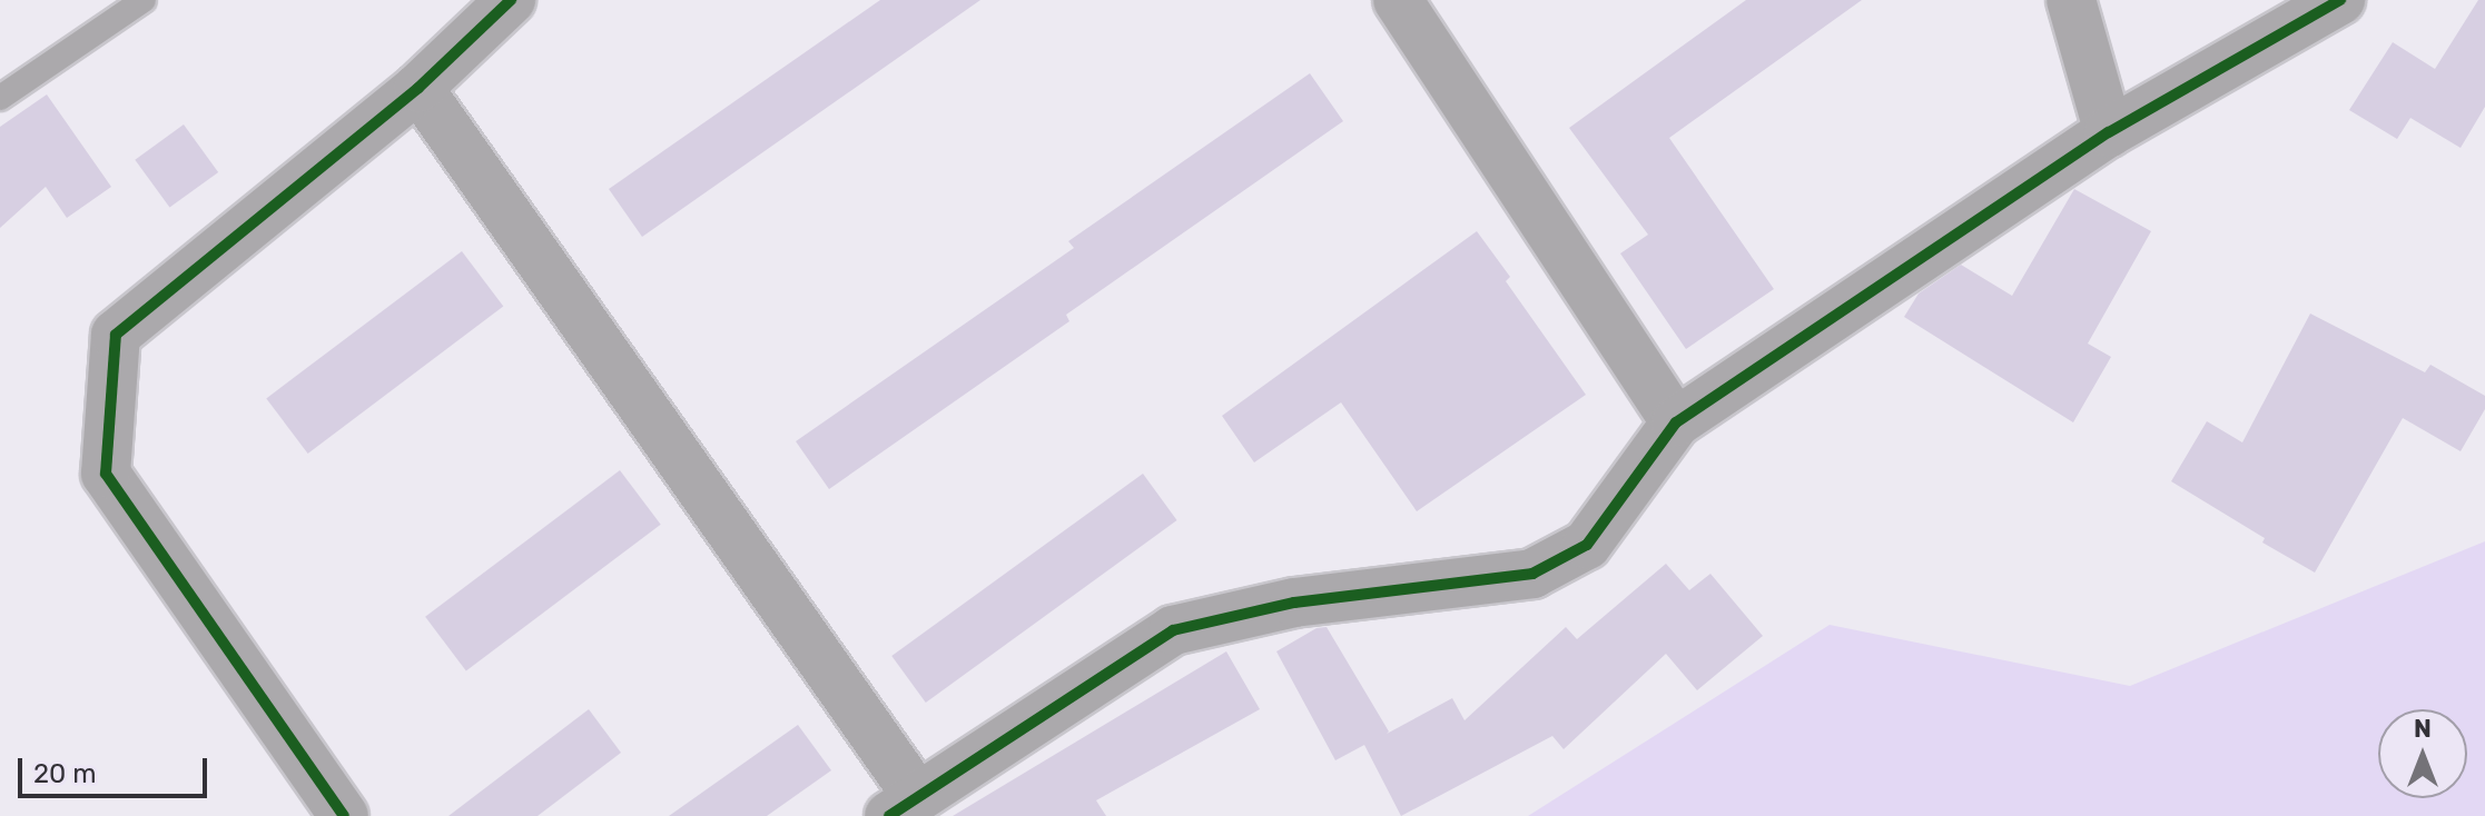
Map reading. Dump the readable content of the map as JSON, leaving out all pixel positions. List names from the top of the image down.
{
  "scale_bar": "20 m",
  "north": "top"
}
